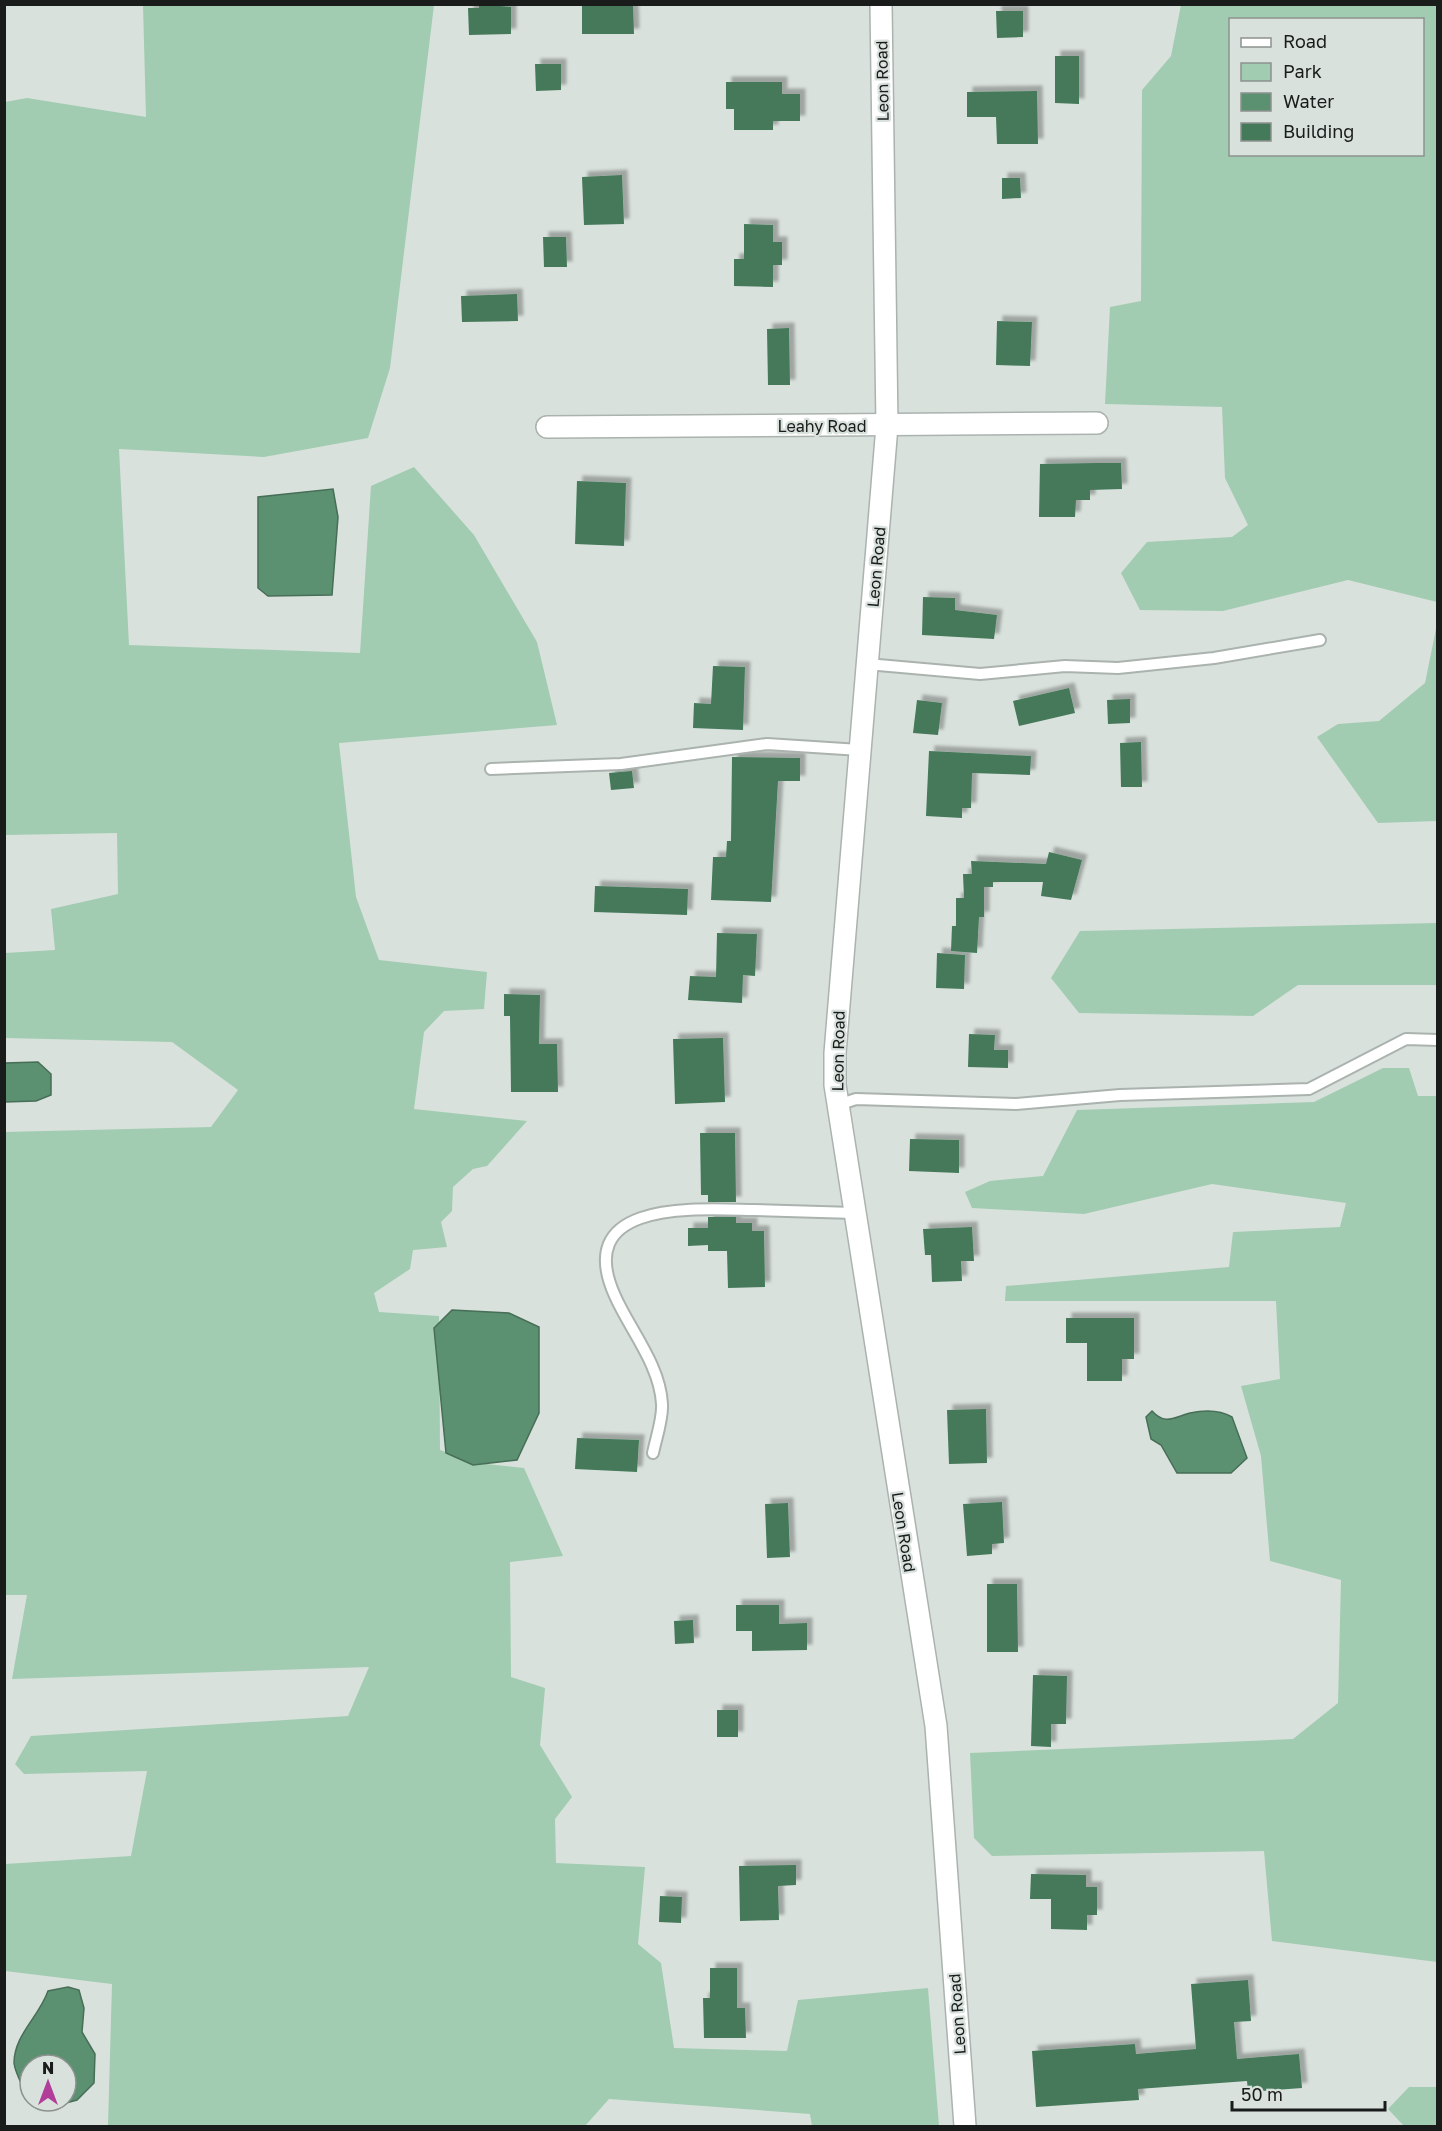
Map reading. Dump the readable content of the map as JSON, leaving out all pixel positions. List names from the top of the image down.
{
  "streets": {
    "street": ["Leon Road", "Leahy Road"]
  },
  "crossings": [
    ["Leon Road", "Leahy Road"]
  ],
  "legend": [
    "Road",
    "Park",
    "Water",
    "Building"
  ],
  "scale_bar": "50 m",
  "north": "top"
}
